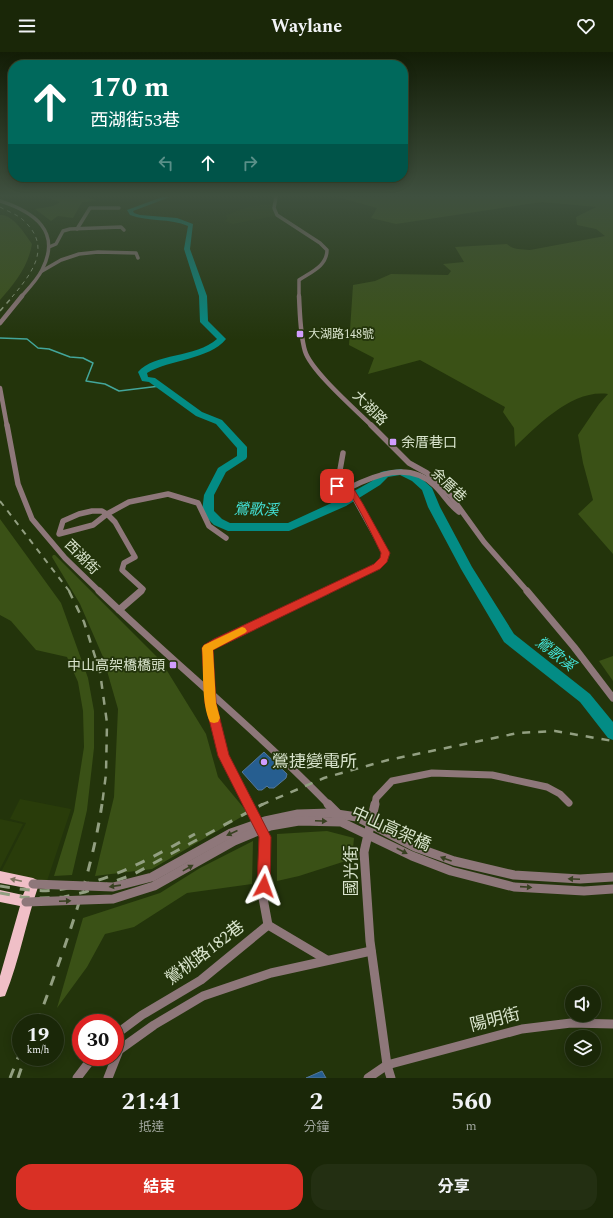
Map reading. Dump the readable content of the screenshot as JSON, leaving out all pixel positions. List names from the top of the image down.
{
  "streets": {
    "street": [
      "大湖路",
      "余厝巷",
      "西湖街",
      "中山高架橋",
      "國光街",
      "鶯桃路182巷",
      "陽明街"
    ]
  },
  "crossings": [
    ["大湖路", "余厝巷"],
    ["余厝巷", "鶯桃路182巷"],
    ["西湖街", "中山高架橋"],
    ["西湖街", "鶯桃路182巷"],
    ["國光街", "陽明街"]
  ],
  "water": ["鶯歌溪"],
  "places": {
    "transit": ["大湖路148號", "余厝巷口", "中山高架橋橋頭"],
    "other": ["鶯捷變電所"]
  },
  "page": {
    "header": "Waylane",
    "turn": ["170 m", "西湖街53巷"],
    "speed": "19 km/h",
    "limit": "30",
    "eta": [
      "21:41",
      "抵達",
      "2",
      "分鐘",
      "560",
      "m"
    ],
    "buttons": ["結束", "分享"]
  }
}
